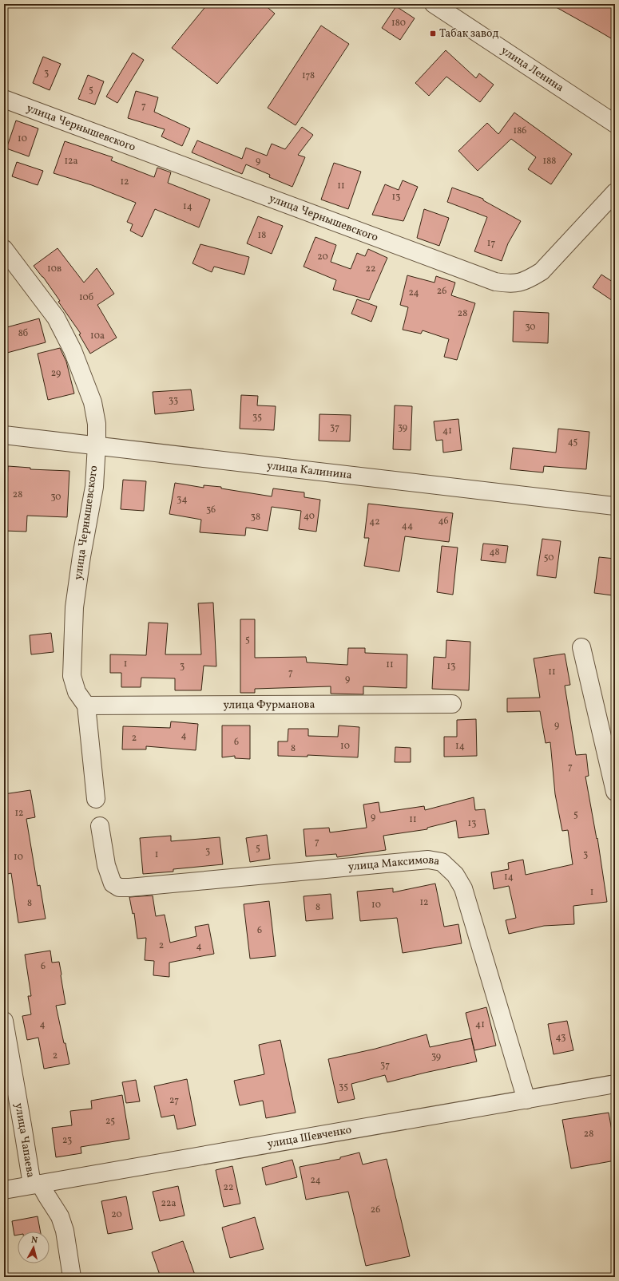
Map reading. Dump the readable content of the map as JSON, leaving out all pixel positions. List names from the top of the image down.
{
  "streets": {
    "street": [
      "улица Ленина",
      "улица Чернышевского",
      "улица Калинина",
      "улица Фурманова",
      "улица Максимова",
      "улица Шевченко",
      "улица Чапаева"
    ]
  },
  "crossings": [
    ["улица Чернышевского", "улица Калинина"],
    ["улица Чернышевского", "улица Фурманова"],
    ["улица Максимова", "улица Шевченко"],
    ["улица Шевченко", "улица Чапаева"]
  ],
  "places": {
    "transit": ["Табак завод"]
  },
  "house_numbers": [
    "180",
    "3",
    "178",
    "5",
    "7",
    "186",
    "10",
    "12а",
    "9",
    "188",
    "12",
    "11",
    "13",
    "14",
    "18",
    "17",
    "20",
    "10в",
    "22",
    "26",
    "24",
    "10б",
    "28",
    "30",
    "8б",
    "10а",
    "29",
    "33",
    "35",
    "37",
    "39",
    "41",
    "45",
    "28",
    "30",
    "34",
    "36",
    "40",
    "38",
    "46",
    "42",
    "44",
    "48",
    "50",
    "5",
    "1",
    "11",
    "3",
    "13",
    "11",
    "7",
    "9",
    "9",
    "4",
    "2",
    "6",
    "10",
    "14",
    "8",
    "7",
    "12",
    "5",
    "9",
    "11",
    "13",
    "7",
    "5",
    "3",
    "1",
    "3",
    "10",
    "14",
    "1",
    "12",
    "8",
    "10",
    "8",
    "6",
    "2",
    "4",
    "6",
    "4",
    "41",
    "43",
    "2",
    "39",
    "37",
    "35",
    "27",
    "25",
    "28",
    "23",
    "24",
    "22",
    "22а",
    "26",
    "20"
  ],
  "north": "top"
}
